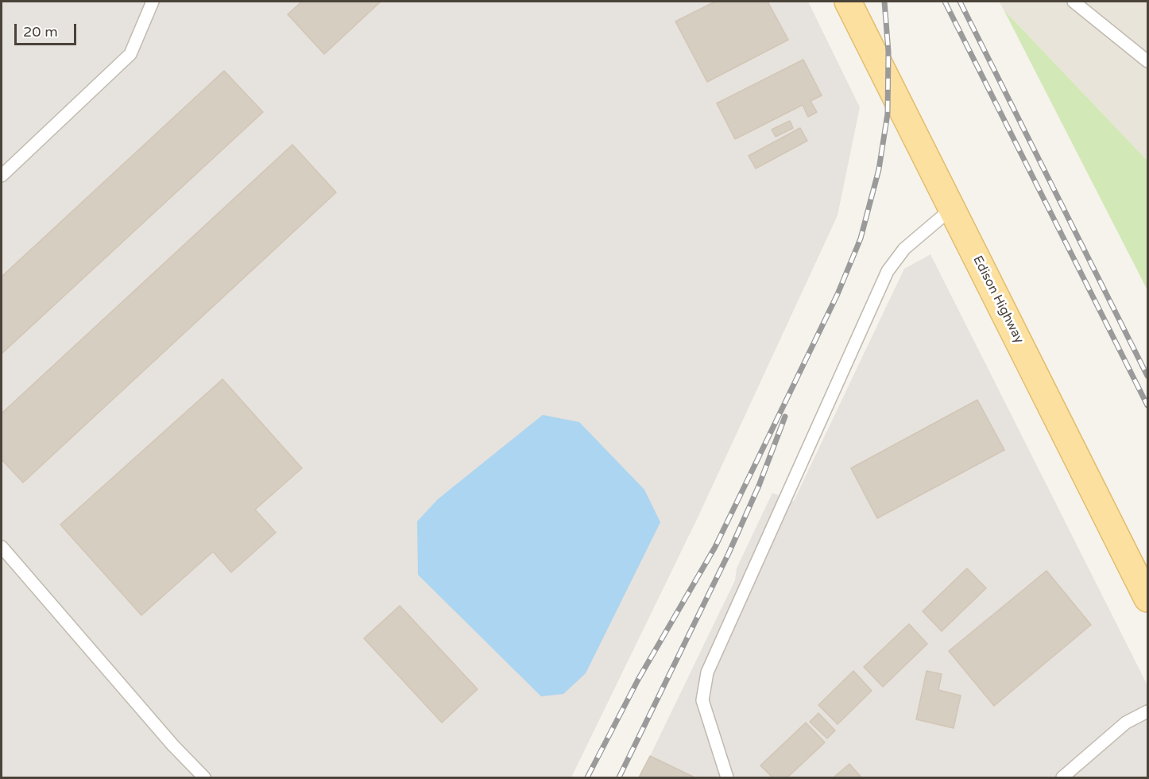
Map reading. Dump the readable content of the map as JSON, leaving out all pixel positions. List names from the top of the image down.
{
  "streets": {
    "main road": ["Edison Highway"]
  },
  "scale_bar": "20 m"
}
